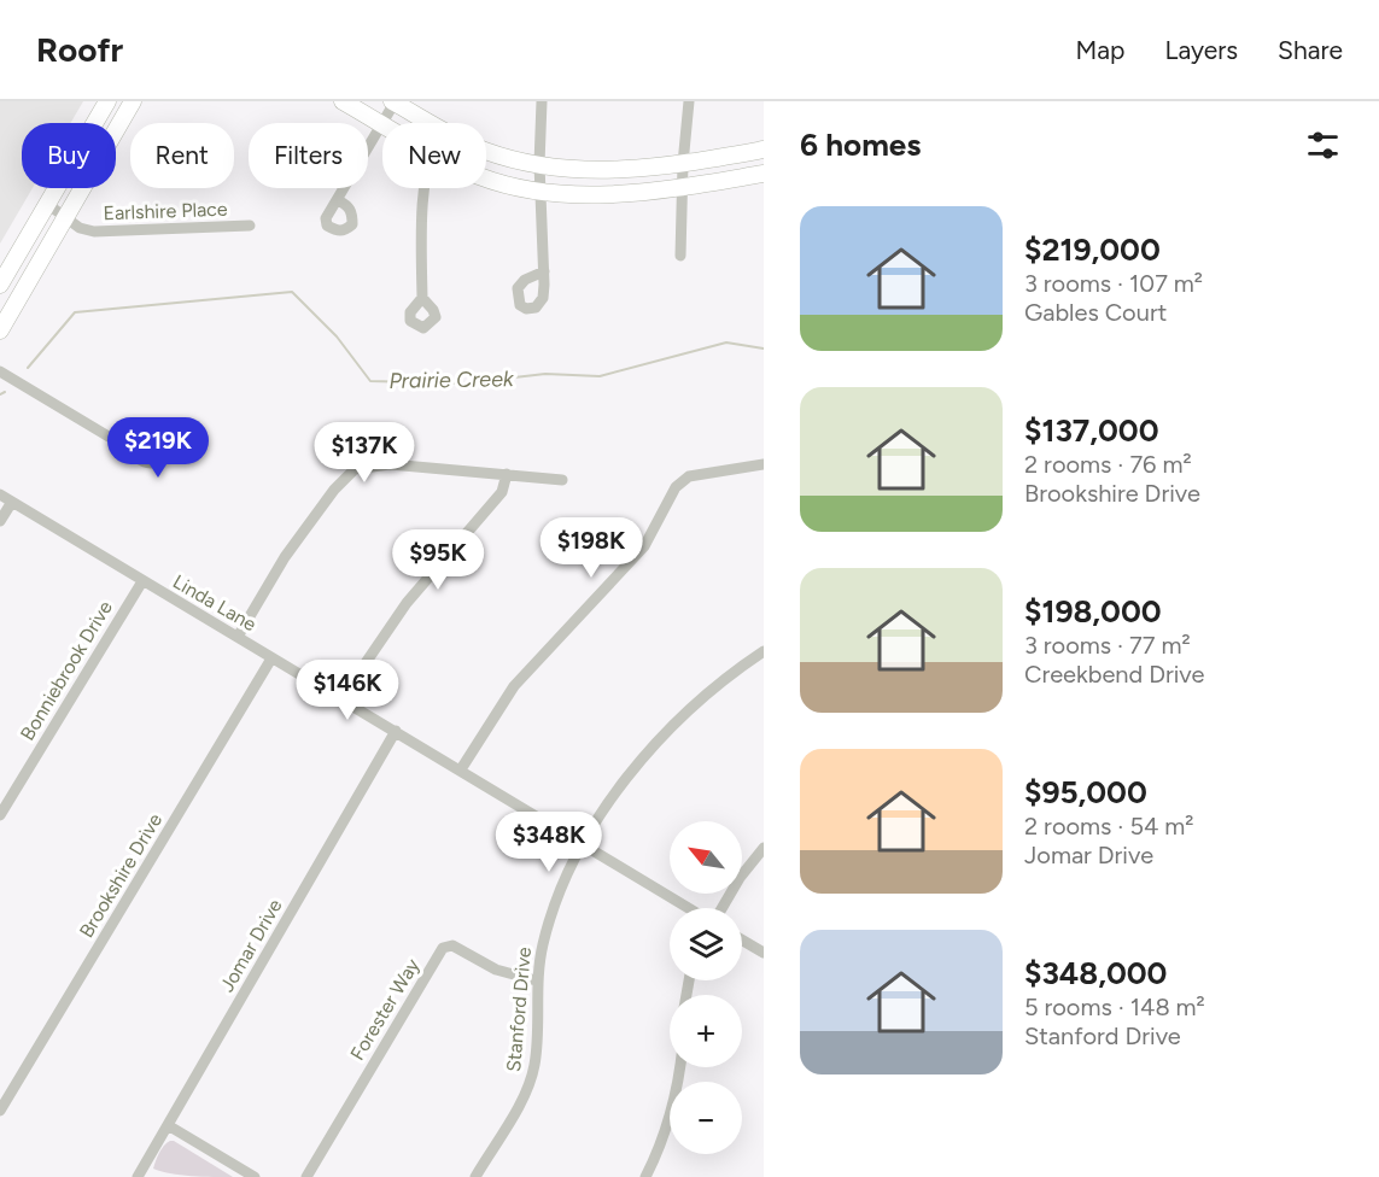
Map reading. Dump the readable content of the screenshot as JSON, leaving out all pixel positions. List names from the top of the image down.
{
  "streets": {
    "street": [
      "Earlshire Place",
      "Linda Lane",
      "Bonniebrook Drive",
      "Brookshire Drive",
      "Jomar Drive",
      "Forester Way",
      "Stanford Drive"
    ]
  },
  "crossings": [
    ["Linda Lane", "Bonniebrook Drive"],
    ["Linda Lane", "Brookshire Drive"],
    ["Linda Lane", "Jomar Drive"],
    ["Linda Lane", "Stanford Drive"],
    ["Forester Way", "Stanford Drive"]
  ],
  "water": ["Prairie Creek"],
  "north": "top left",
  "page": {
    "header": "Roofr",
    "nav": ["Map", "Layers", "Share"],
    "heading": "6 homes",
    "chip": [
      "Buy",
      "Rent",
      "Filters",
      "New"
    ],
    "list": [
      {
        "name": "$219,000",
        "note": "3 rooms · 107 m² · Gables Court"
      },
      {
        "name": "$137,000",
        "note": "2 rooms · 76 m² · Brookshire Drive"
      },
      {
        "name": "$198,000",
        "note": "3 rooms · 77 m² · Creekbend Drive"
      },
      {
        "name": "$95,000",
        "note": "2 rooms · 54 m² · Jomar Drive"
      },
      {
        "name": "$348,000",
        "note": "5 rooms · 148 m² · Stanford Drive"
      }
    ],
    "price": [
      "$219K",
      "$137K",
      "$198K",
      "$95K",
      "$146K",
      "$348K"
    ],
    "map_buttons": ["+", "−"]
  }
}
